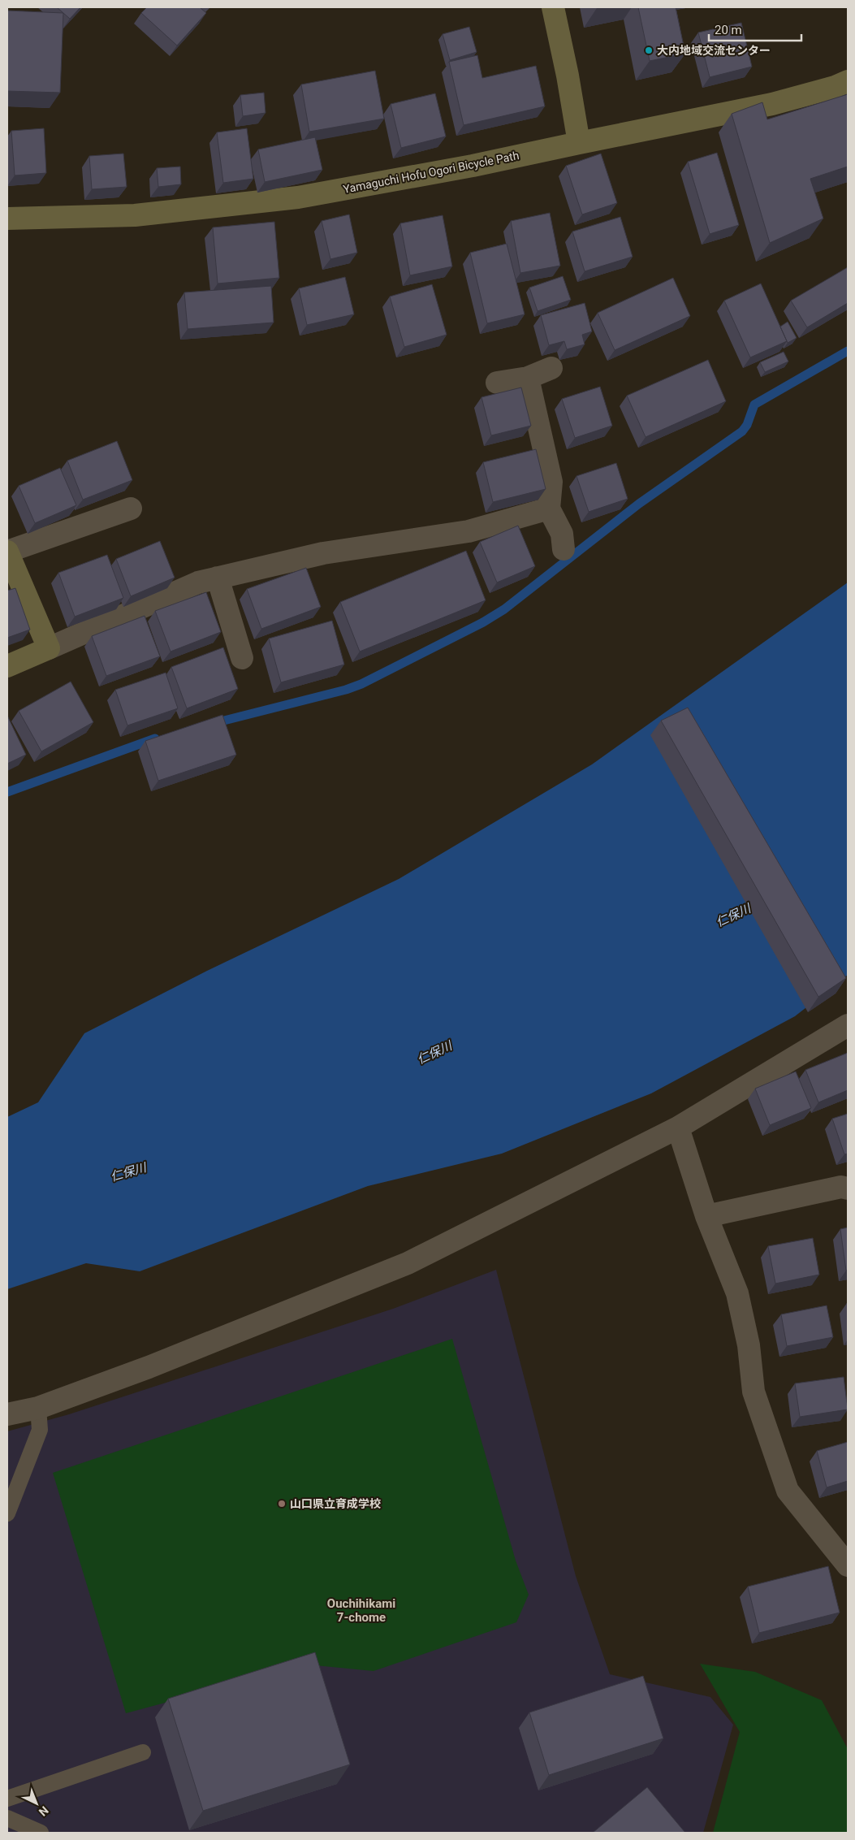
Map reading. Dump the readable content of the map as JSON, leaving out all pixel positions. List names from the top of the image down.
{
  "streets": {
    "main road": ["Yamaguchi Hofu Ogori Bicycle Path"]
  },
  "districts": ["Ouchihikami 7-chome"],
  "water": ["仁保川"],
  "places": ["大内地域交流センター", "山口県立育成学校"],
  "scale_bar": "20 m",
  "north": "bottom right"
}
